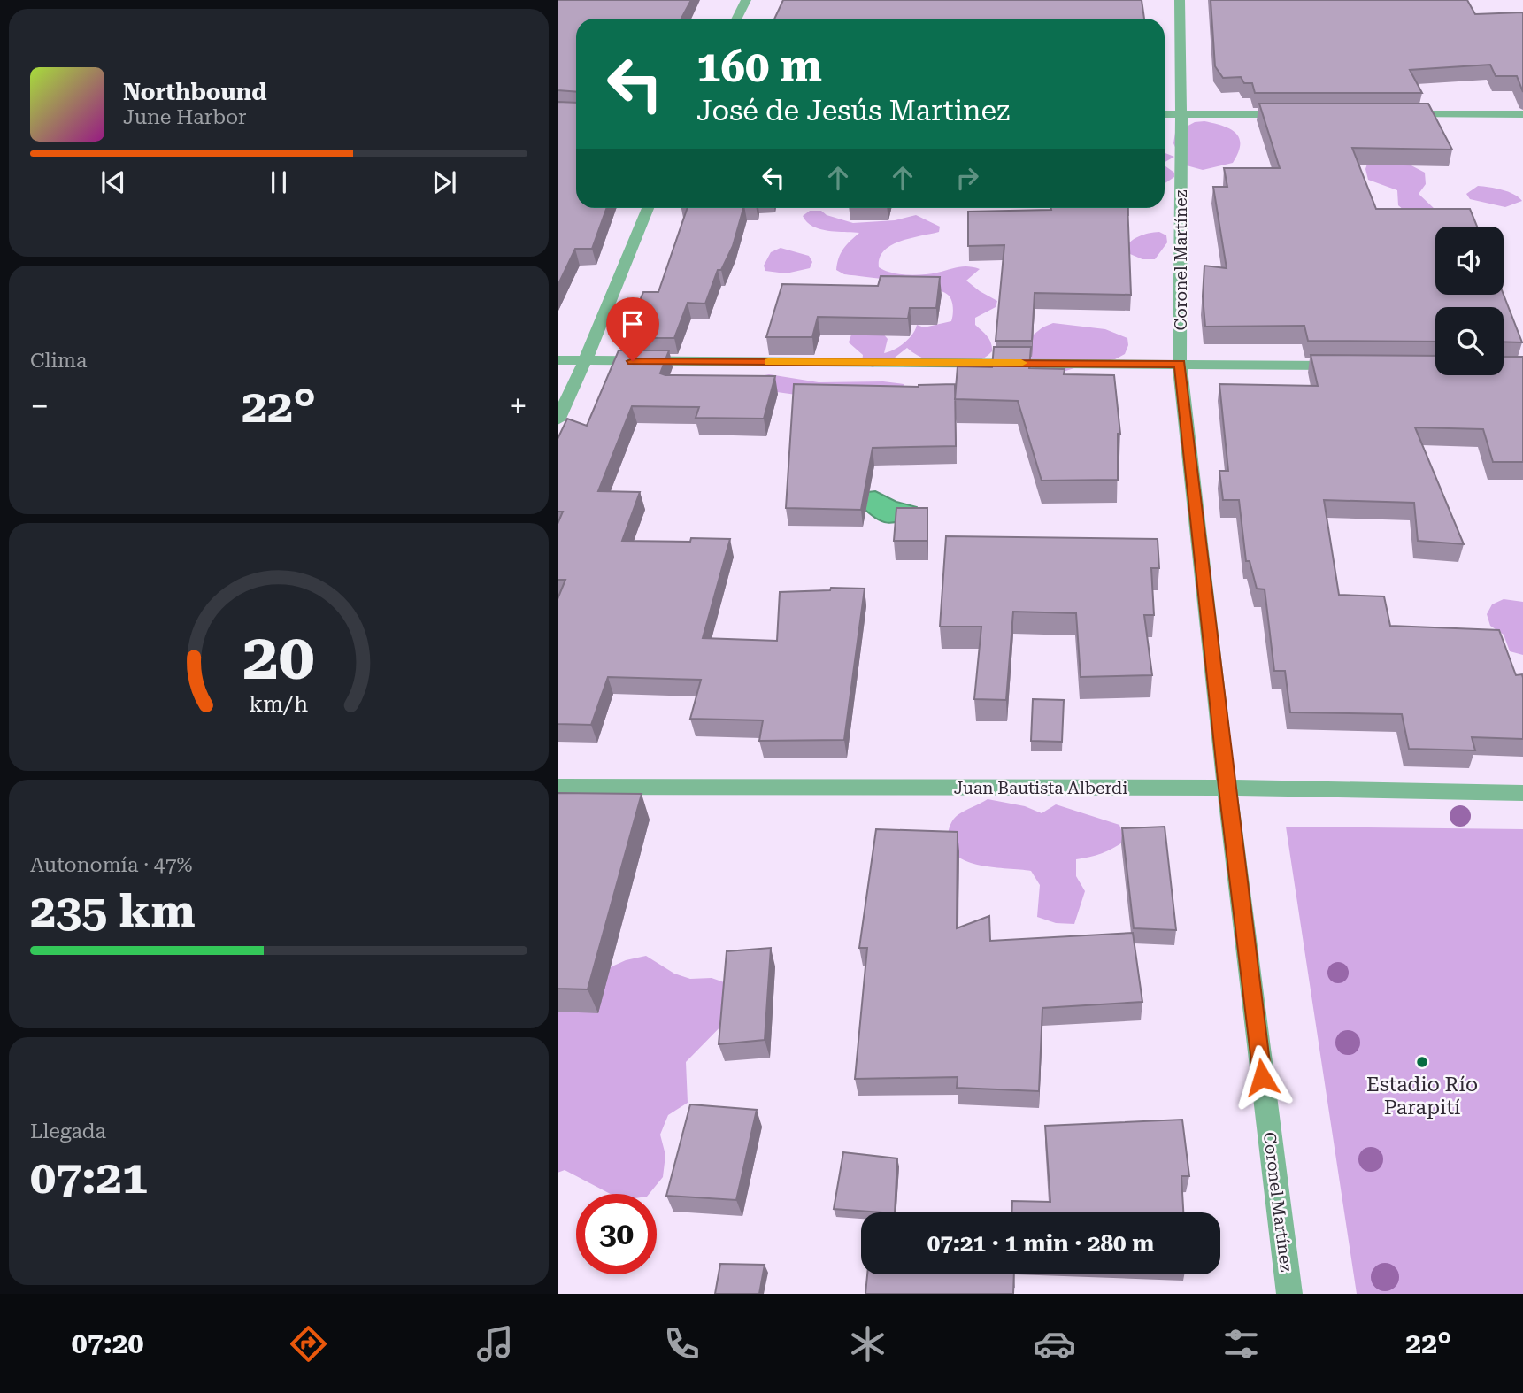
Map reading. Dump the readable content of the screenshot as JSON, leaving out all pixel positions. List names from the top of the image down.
{
  "streets": {
    "street": ["Coronel Martínez", "Juan Bautista Alberdi"]
  },
  "crossings": [
    ["Coronel Martínez", "Juan Bautista Alberdi"]
  ],
  "places": ["Estadio Río Parapití"],
  "page": {
    "turn": ["160 m", "José de Jesús Martinez"],
    "song": ["Northbound", "June Harbor"],
    "tile": [
      "Clima",
      ["Autonomía · 47%", "235 km"],
      ["Llegada", "07:21"]
    ],
    "heat": ["−", "22°", "+"],
    "limit": "30",
    "trip": "07:21 · 1 min · 280 m",
    "tabs": ["07:20", "22°"],
    "gauge": ["20", "km/h"]
  }
}
